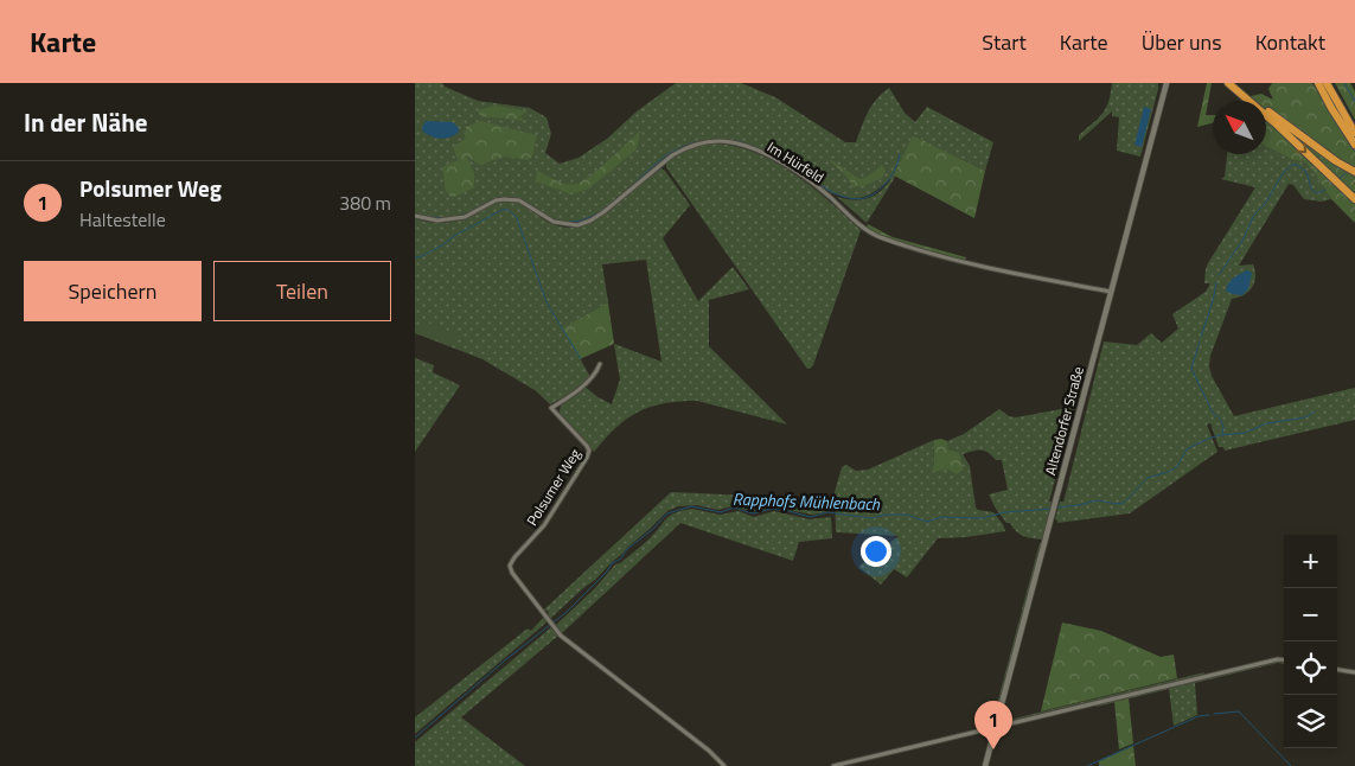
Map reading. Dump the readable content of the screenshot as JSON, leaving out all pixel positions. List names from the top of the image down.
{
  "streets": {
    "street": ["Im Hürfeld", "Altendorfer Straße", "Polsumer Weg"]
  },
  "crossings": [
    ["Im Hürfeld", "Altendorfer Straße"]
  ],
  "water": ["Rapphofs Mühlenbach"],
  "north": "top left",
  "page": {
    "header": "Karte",
    "nav": [
      "Start",
      "Karte",
      "Über uns",
      "Kontakt"
    ],
    "heading": "In der Nähe",
    "list": [
      {
        "mark": "1",
        "name": "Polsumer Weg",
        "note": "Haltestelle",
        "value": "380 m"
      }
    ],
    "buttons": ["Speichern", "Teilen"],
    "map_buttons": ["+", "−"],
    "pins": "1"
  }
}
